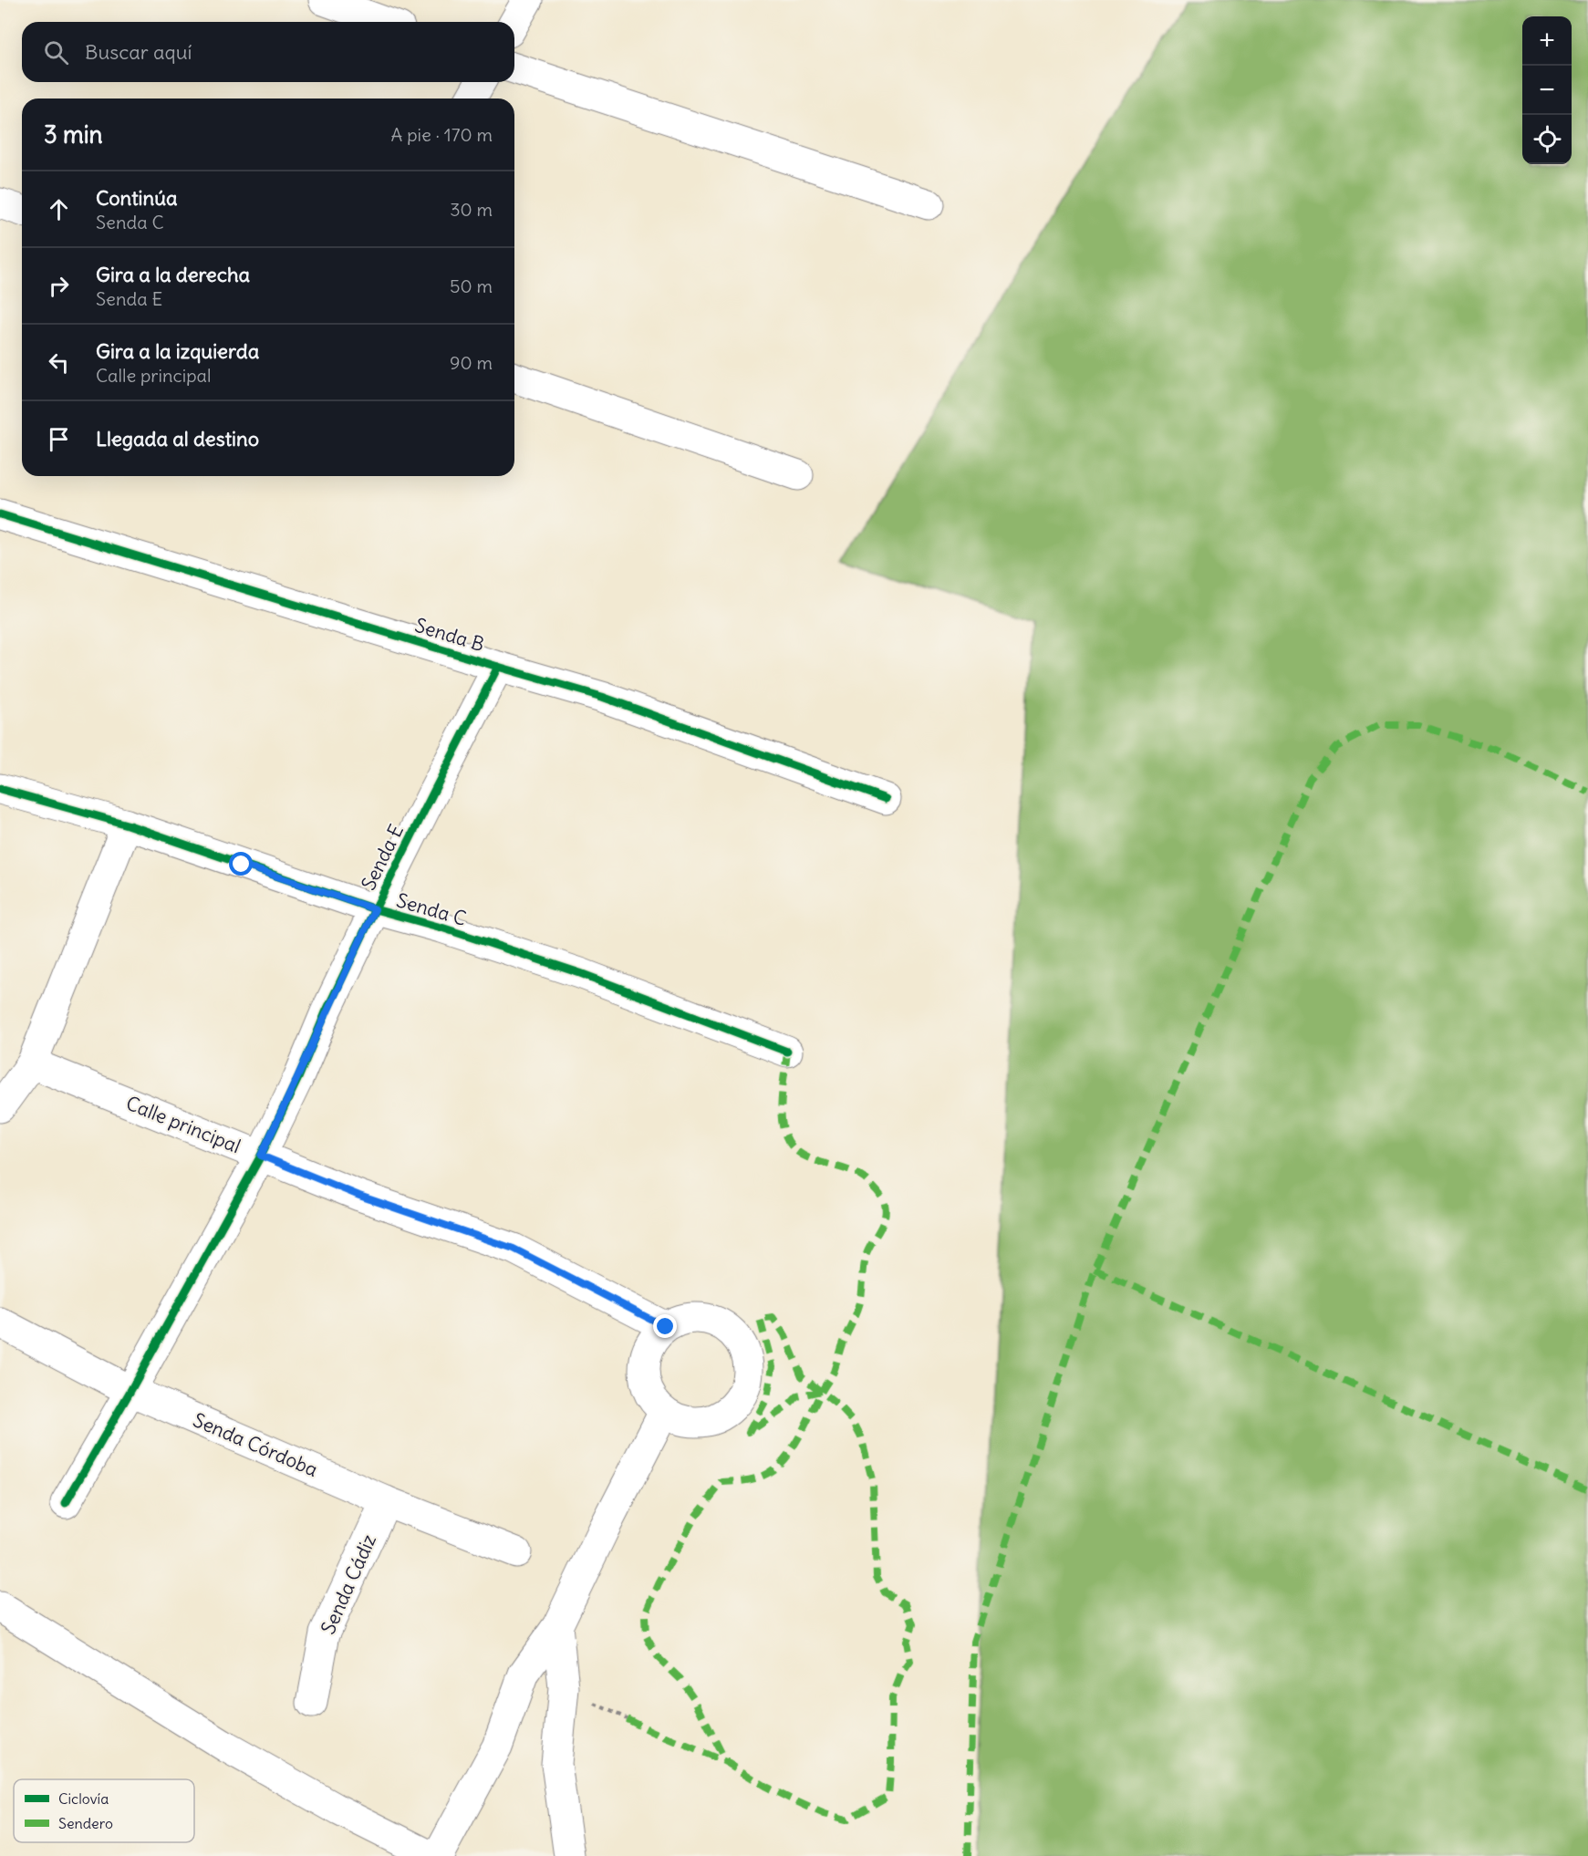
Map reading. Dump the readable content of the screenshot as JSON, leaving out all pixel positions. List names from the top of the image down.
{
  "streets": {
    "street": [
      "Senda B",
      "Senda E",
      "Senda C",
      "Calle principal",
      "Senda Córdoba",
      "Senda Cádiz"
    ]
  },
  "crossings": [
    ["Senda B", "Senda E"],
    ["Senda E", "Senda C"],
    ["Senda E", "Calle principal"],
    ["Senda E", "Senda Córdoba"],
    ["Senda Córdoba", "Senda Cádiz"]
  ],
  "legend": ["Ciclovía", "Sendero"],
  "page": {
    "map_buttons": ["+", "−"],
    "search": "Buscar aquí",
    "heading": ["3 min", "A pie · 170 m"],
    "list": [
      ["Continúa", "Senda C", "30 m"],
      ["Gira a la derecha", "Senda E", "50 m"],
      ["Gira a la izquierda", "Calle principal", "90 m"],
      "Llegada al destino"
    ]
  }
}
